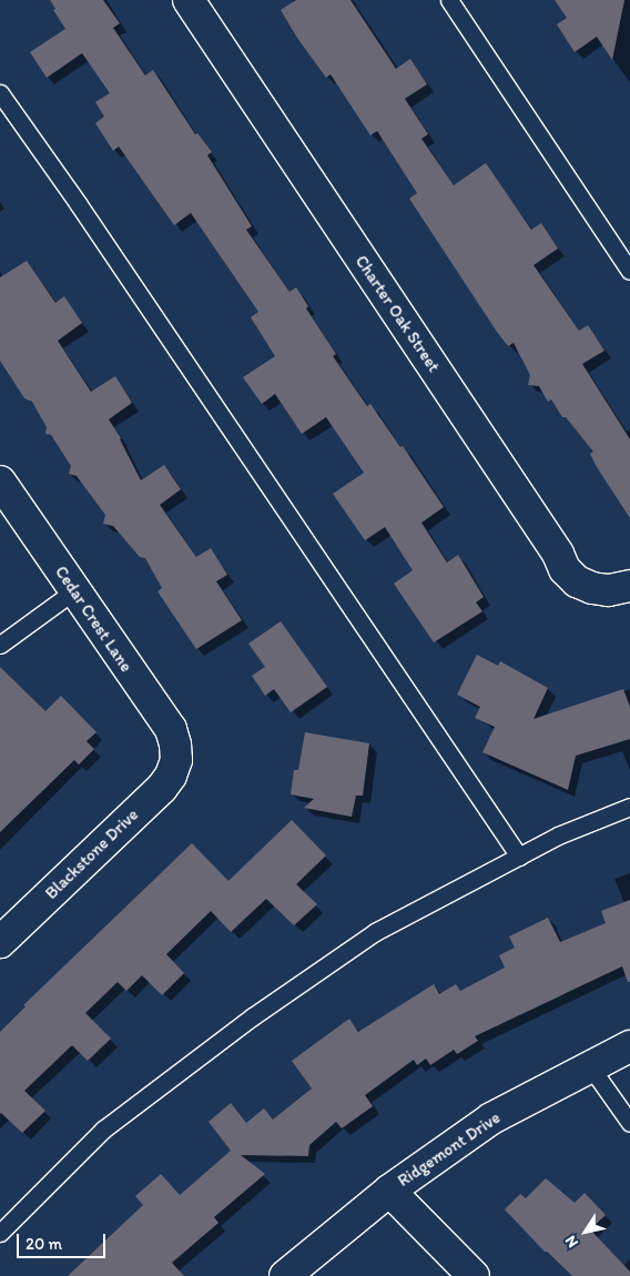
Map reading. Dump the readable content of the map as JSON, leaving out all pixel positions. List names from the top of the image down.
{
  "streets": {
    "street": [
      "Charter Oak Street",
      "Cedar Crest Lane",
      "Blackstone Drive",
      "Ridgemont Drive"
    ]
  },
  "crossings": [
    ["Cedar Crest Lane", "Blackstone Drive"]
  ],
  "scale_bar": "20 m",
  "north": "bottom left"
}
